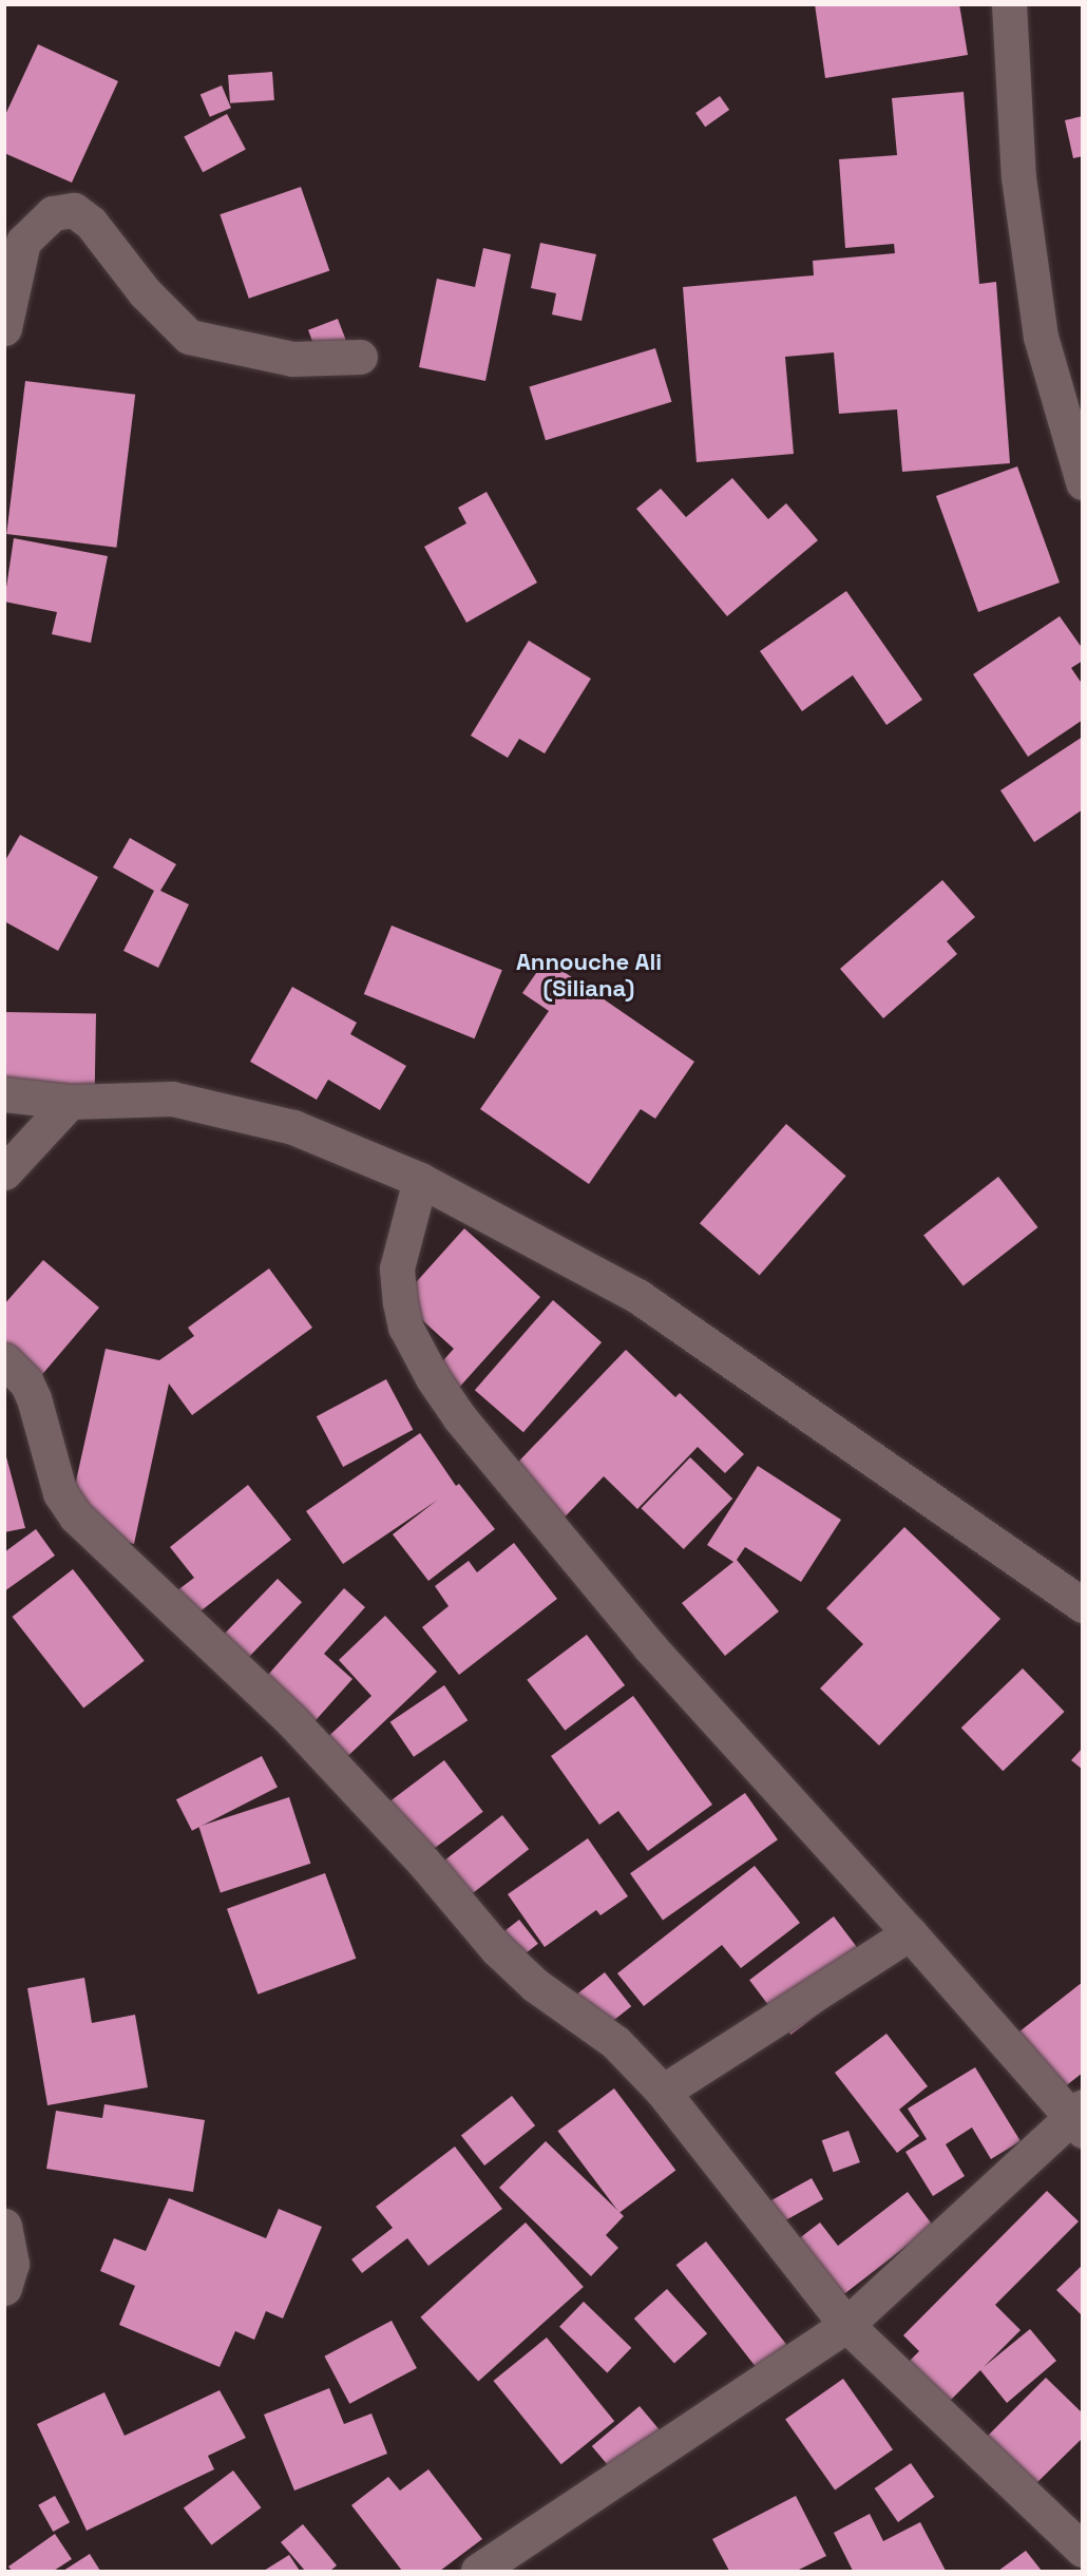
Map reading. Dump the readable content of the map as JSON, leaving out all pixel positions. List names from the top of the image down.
{
  "districts": ["Annouche Ali (Siliana)"]
}
